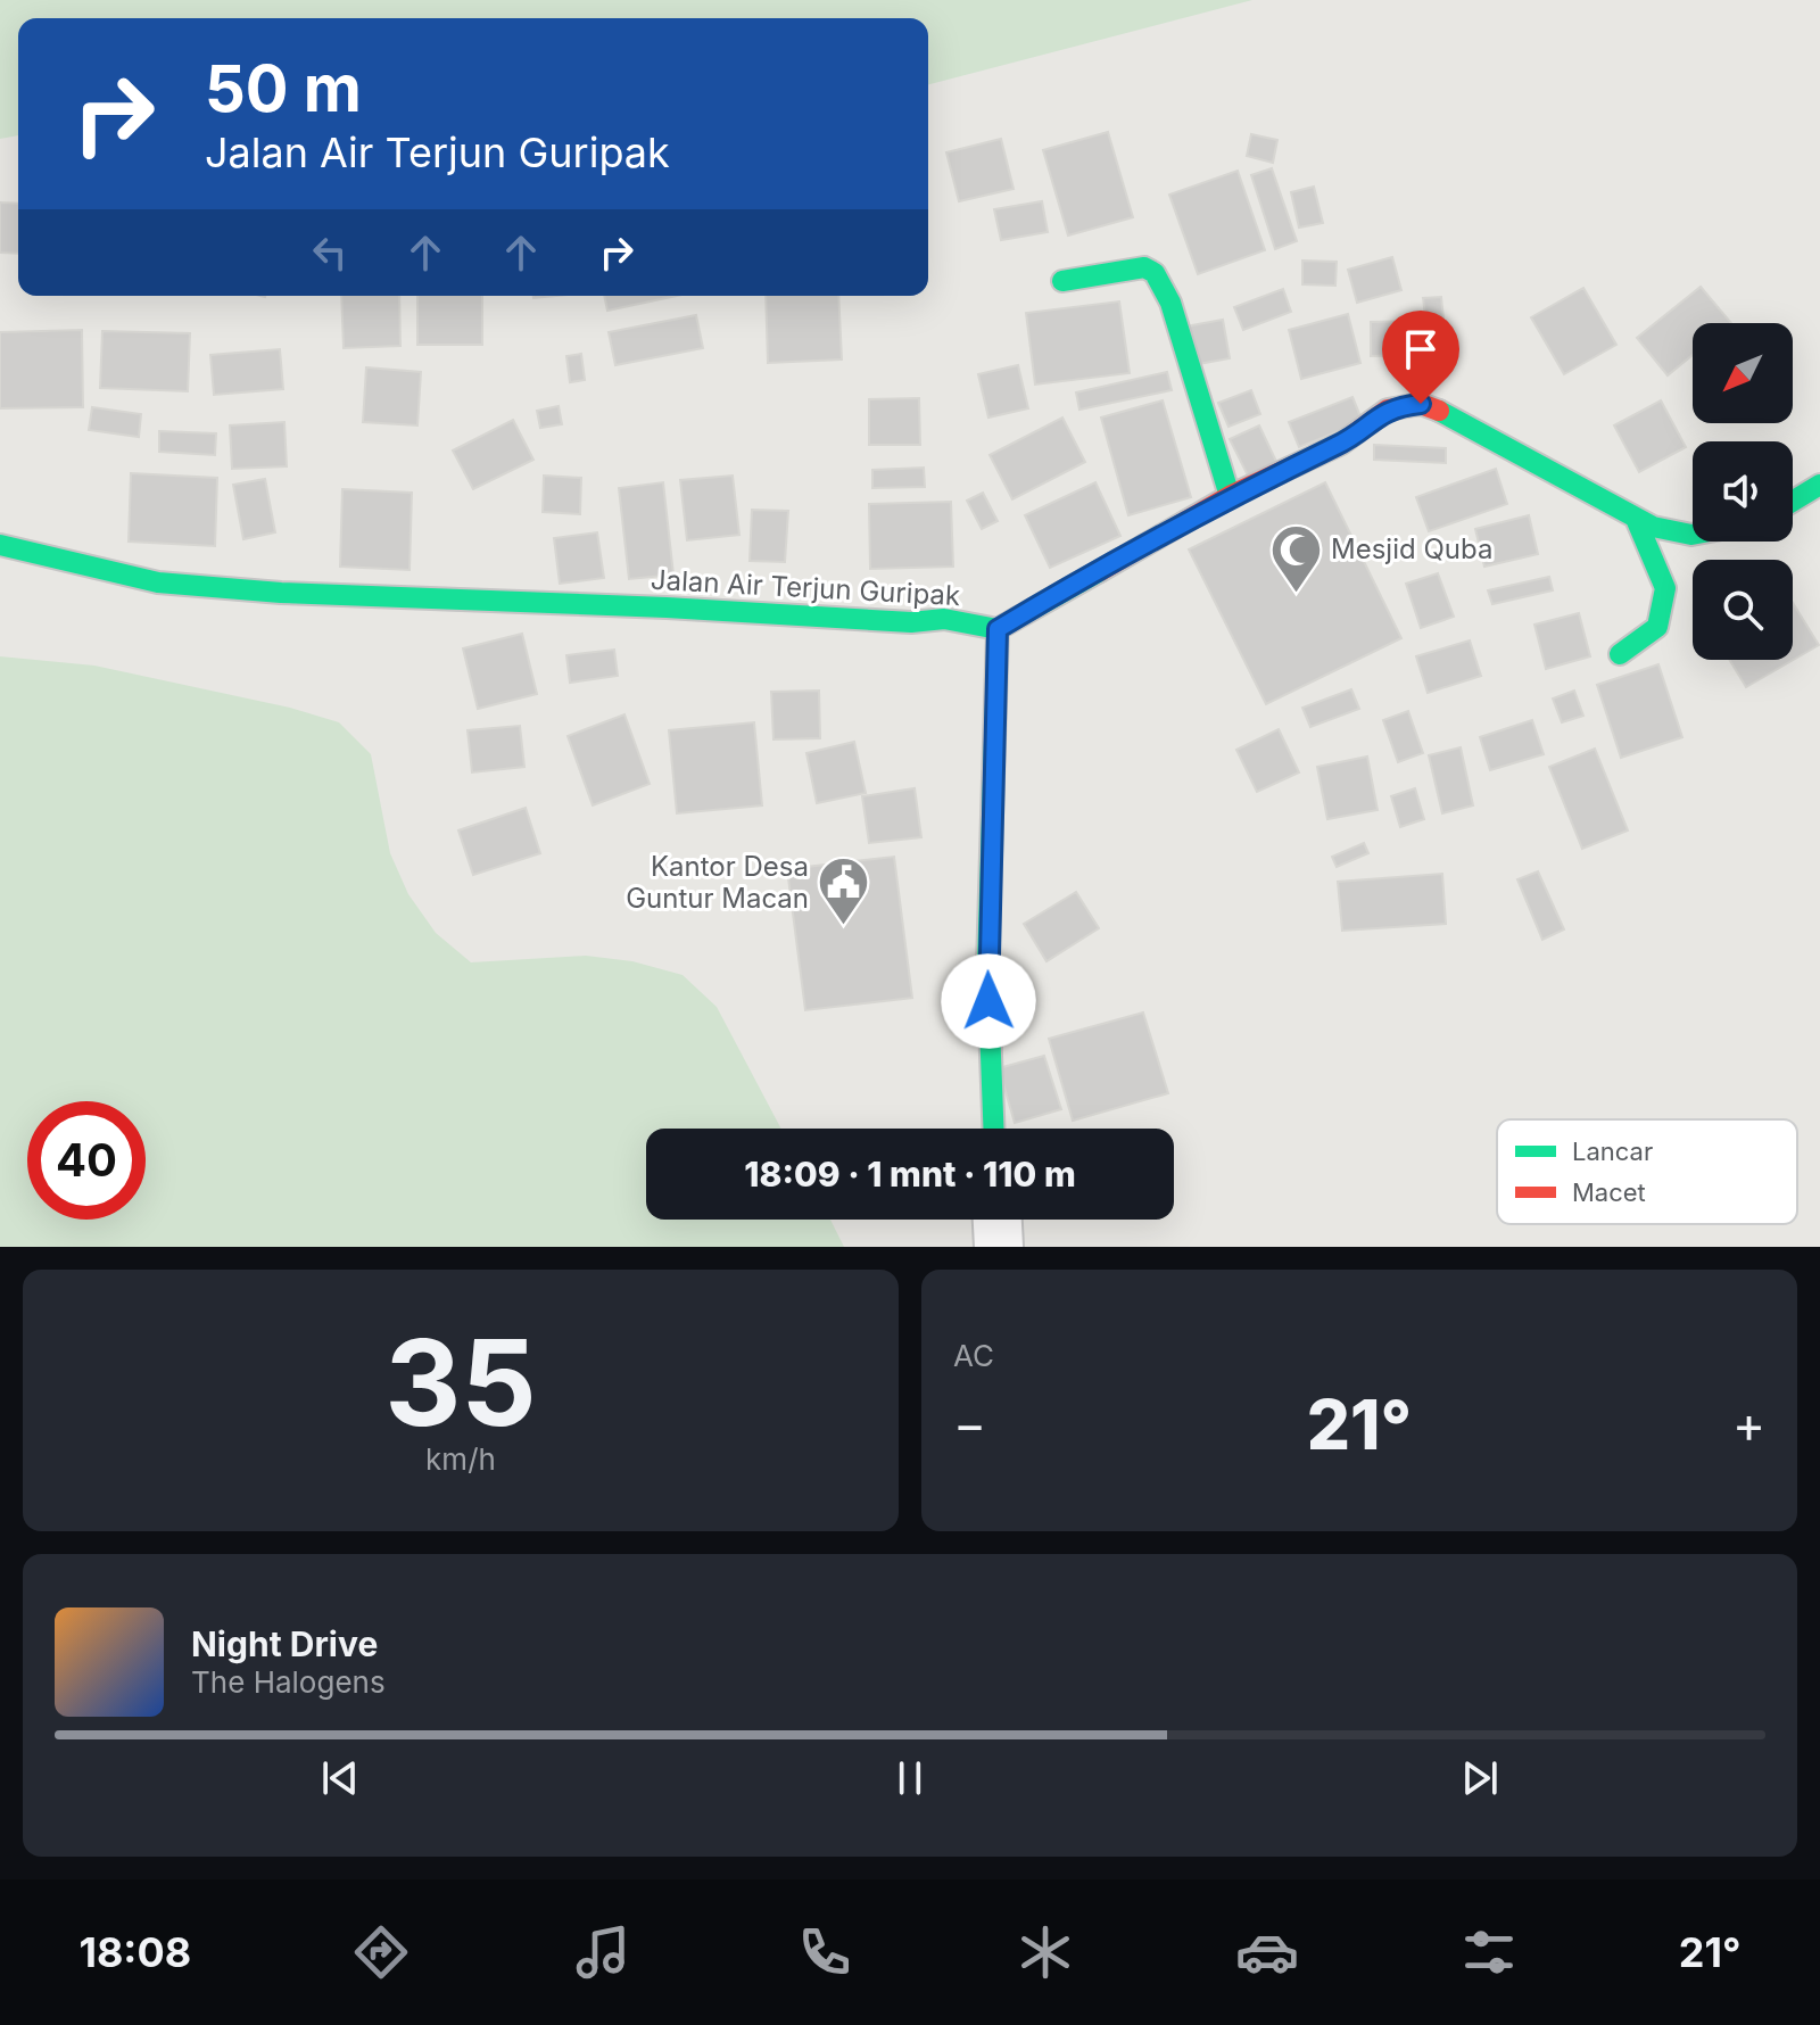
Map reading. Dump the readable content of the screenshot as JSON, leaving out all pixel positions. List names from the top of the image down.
{
  "streets": {
    "street": ["Jalan Air Terjun Guripak"]
  },
  "places": {
    "mosque": ["Mesjid Quba"],
    "public building": ["Kantor Desa Guntur Macan"]
  },
  "legend": ["Lancar", "Macet"],
  "north": "bottom left",
  "page": {
    "turn": ["50 m", "Jalan Air Terjun Guripak"],
    "limit": "40",
    "trip": "18:09 · 1 mnt · 110 m",
    "tile": [
      ["35", "km/h"],
      "AC"
    ],
    "heat": ["−", "21°", "+"],
    "song": ["Night Drive", "The Halogens"],
    "tabs": ["18:08", "21°"]
  }
}
